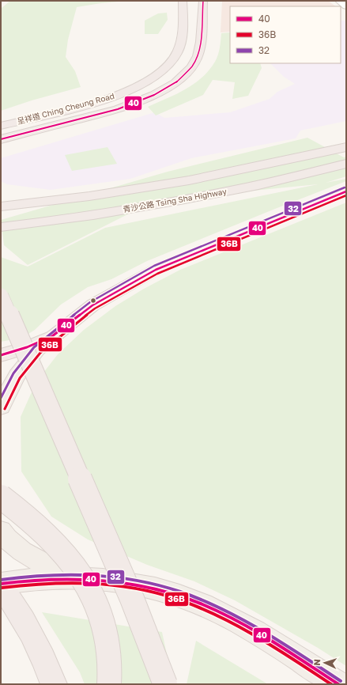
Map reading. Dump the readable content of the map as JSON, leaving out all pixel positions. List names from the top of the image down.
{
  "streets": {
    "highway": ["呈祥道 Ching Cheung Road", "青沙公路 Tsing Sha Highway"]
  },
  "lines": ["transit line 40", "transit line 32", "transit line 36B"],
  "legend": ["40", "36B", "32"],
  "north": "left"
}
